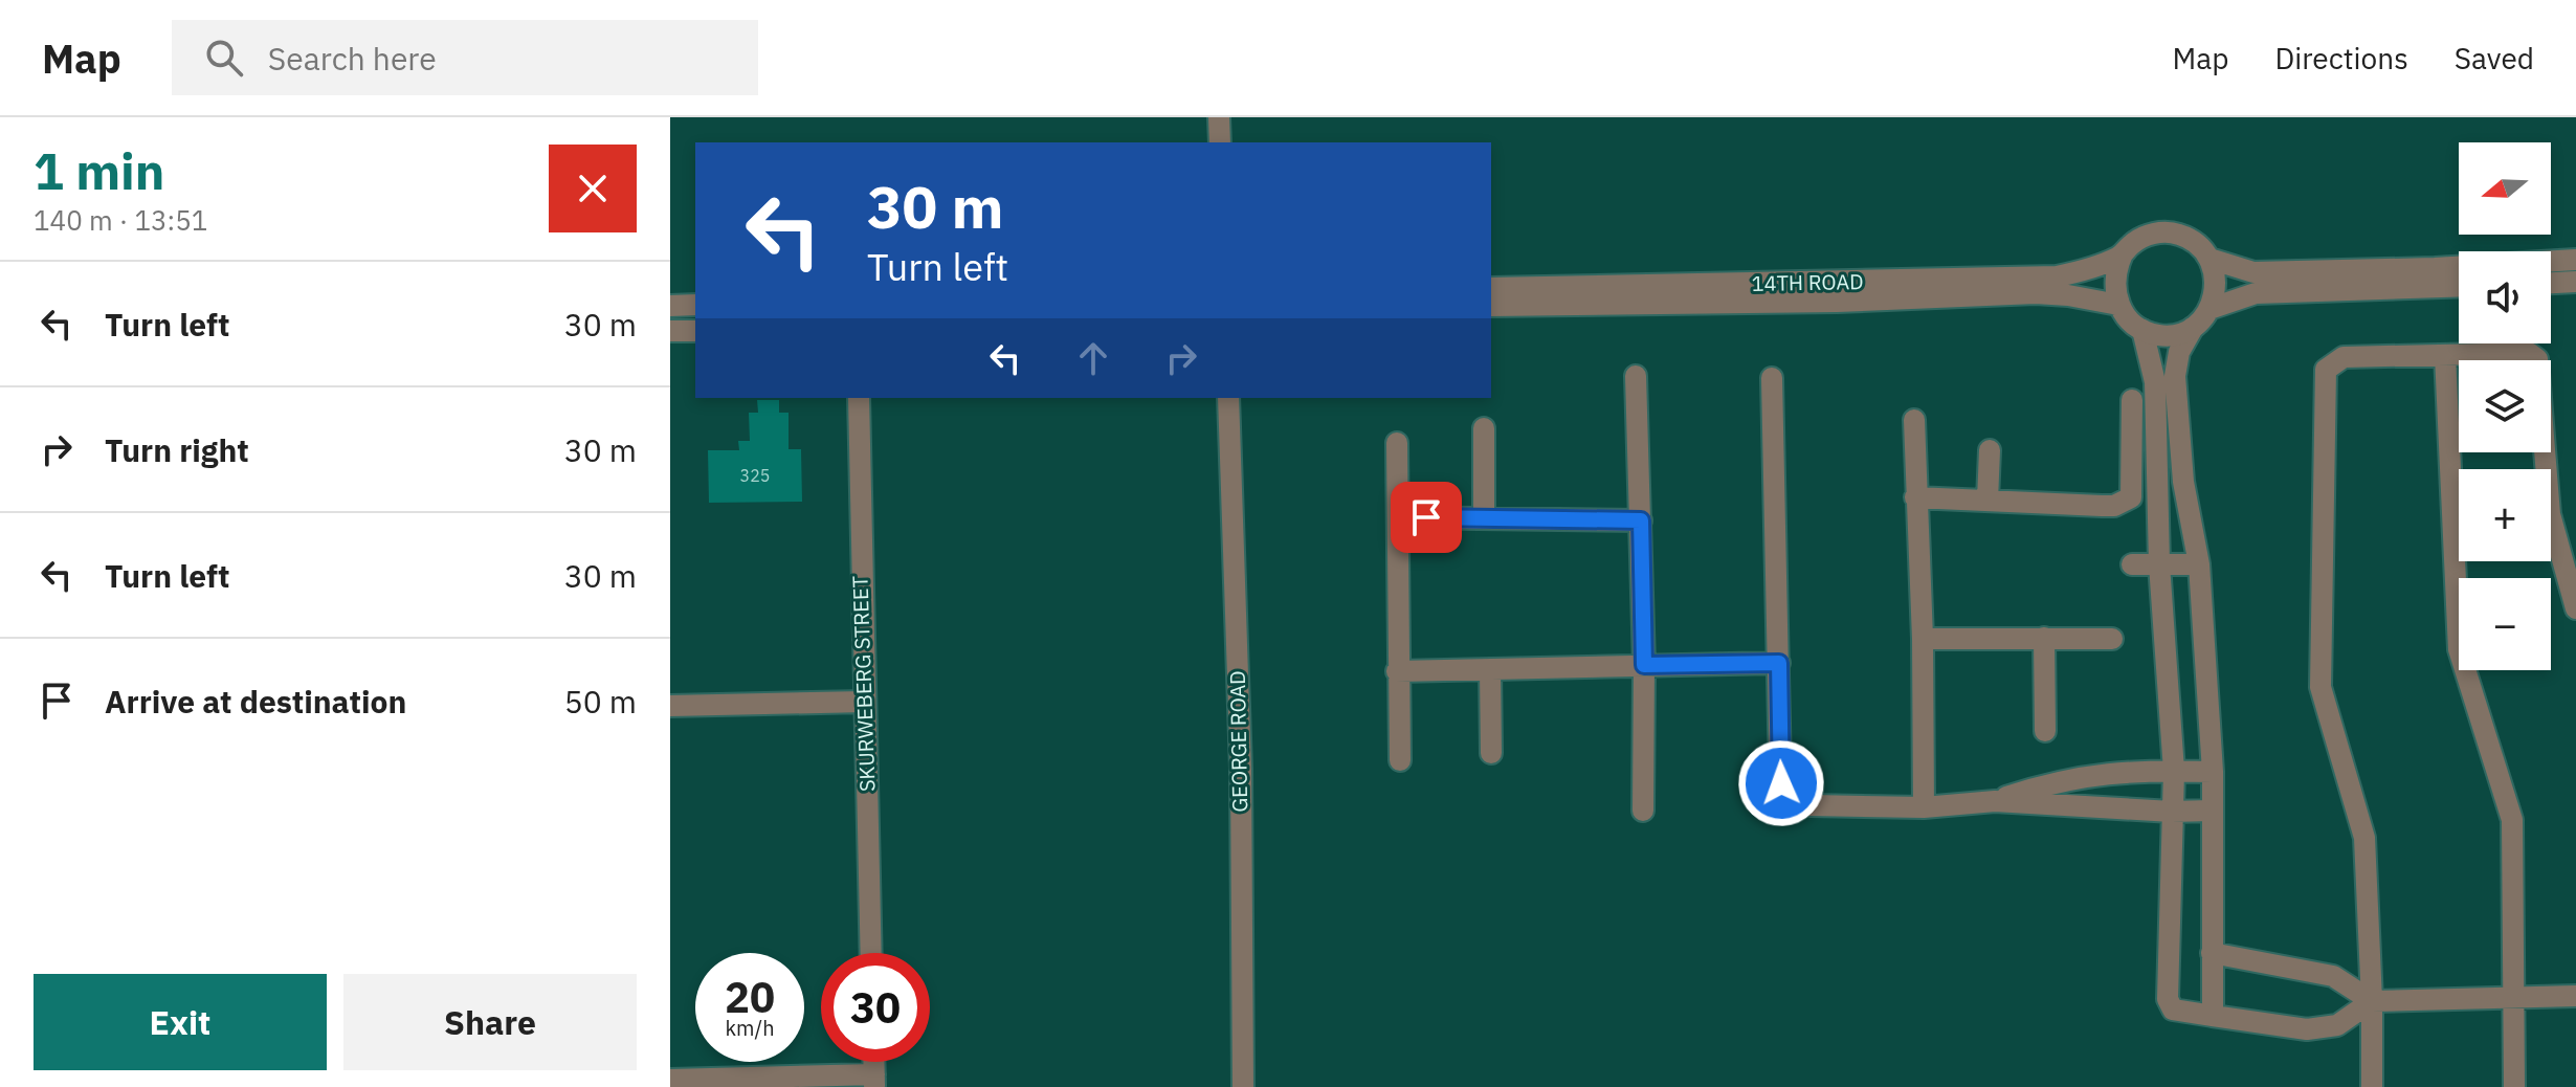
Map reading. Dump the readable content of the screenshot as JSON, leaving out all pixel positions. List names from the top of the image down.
{
  "streets": {
    "street": ["14TH ROAD", "SKURWEBERG STREET", "GEORGE ROAD"]
  },
  "house_numbers": ["325"],
  "north": "left",
  "page": {
    "header": "Map",
    "search": "Search here",
    "nav": ["Map", "Directions", "Saved"],
    "heading": ["1 min", "140 m · 13:51"],
    "map_buttons": ["+", "−"],
    "turn": ["30 m", "Turn left"],
    "list": [
      {
        "name": "Turn left",
        "value": "30 m"
      },
      {
        "name": "Turn right",
        "value": "30 m"
      },
      {
        "name": "Turn left",
        "value": "30 m"
      },
      {
        "name": "Arrive at destination",
        "value": "50 m"
      }
    ],
    "speed": "20 km/h",
    "limit": "30",
    "buttons": ["Exit", "Share"]
  }
}
